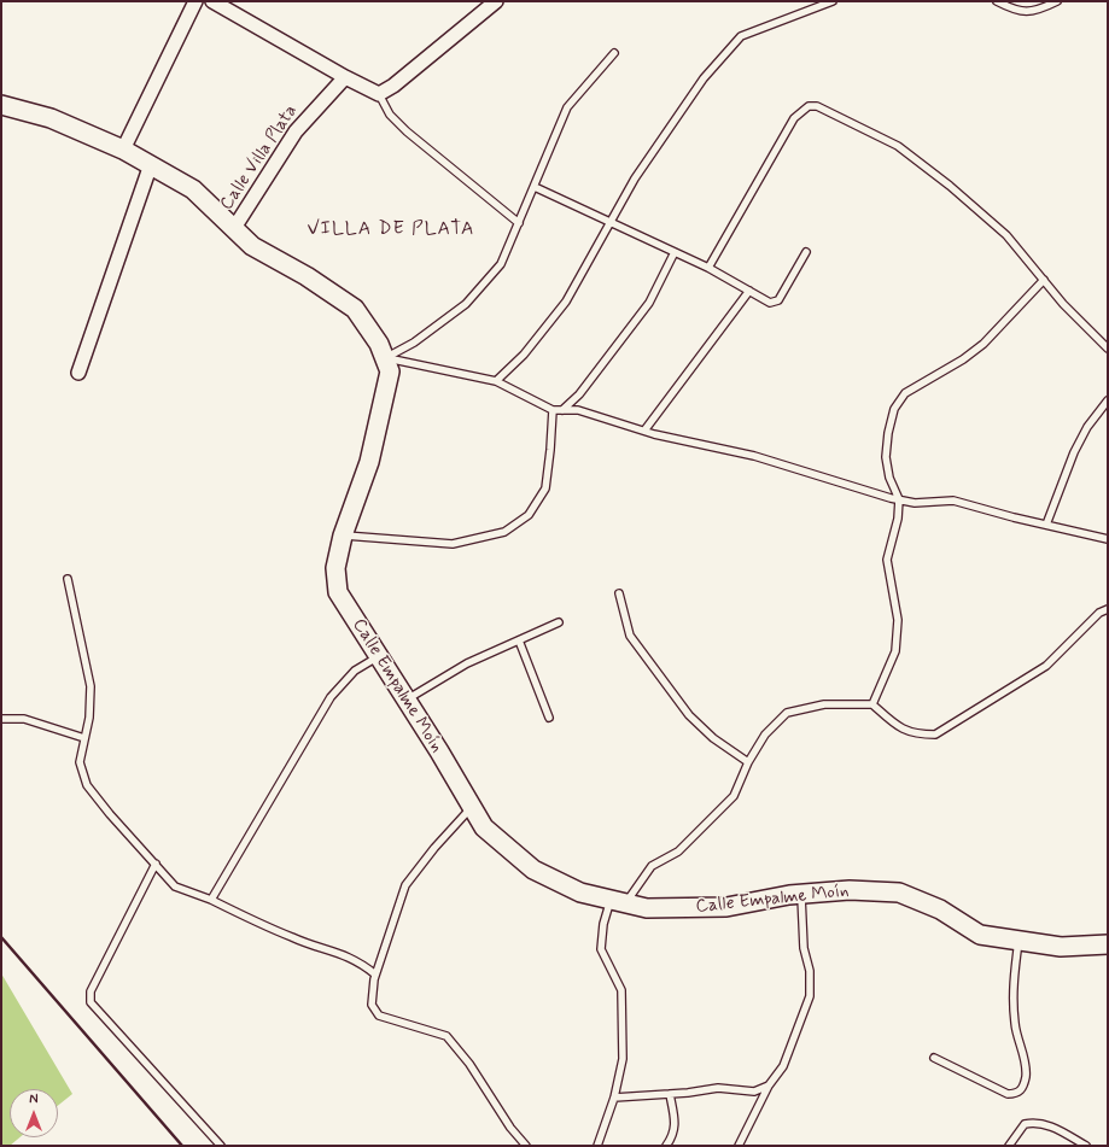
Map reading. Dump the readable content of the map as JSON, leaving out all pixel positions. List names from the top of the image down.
{
  "streets": {
    "street": ["Calle Villa Plata", "Calle Empalme Moín"]
  },
  "crossings": [
    ["Calle Villa Plata", "Calle Empalme Moín"]
  ],
  "districts": ["VILLA DE PLATA"],
  "north": "top"
}
